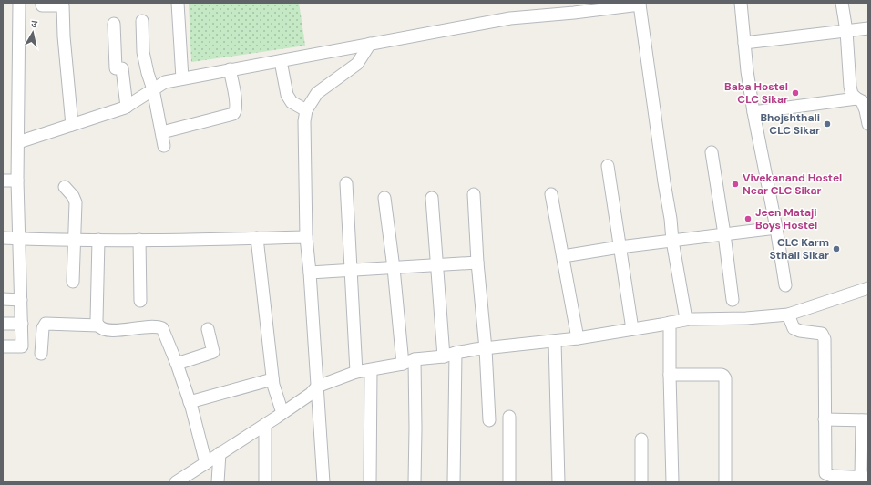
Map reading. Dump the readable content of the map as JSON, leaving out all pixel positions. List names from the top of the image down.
{
  "places": [
    "Baba Hostel CLC Sikar",
    "Bhojshthali CLC Sikar",
    "Vivekanand Hostel Near CLC Sikar",
    "Jeen Mataji Boys Hostel",
    "CLC Karm Sthali Sikar"
  ],
  "north": "top"
}
